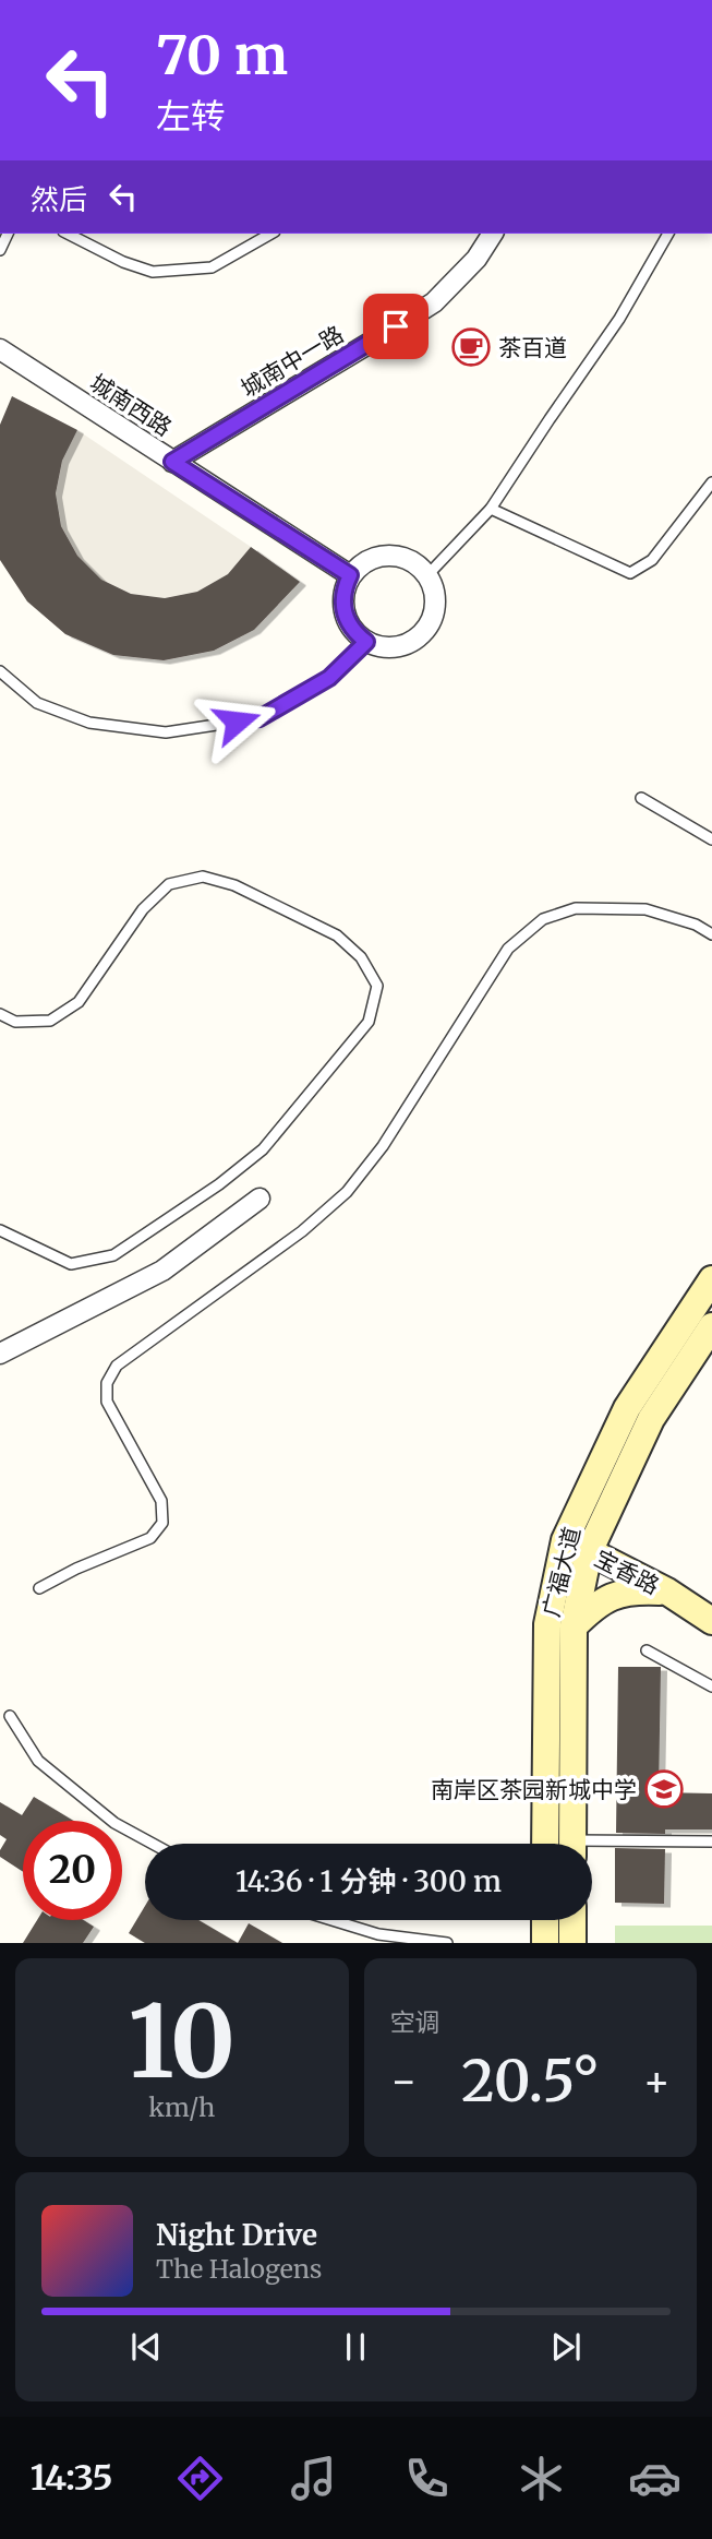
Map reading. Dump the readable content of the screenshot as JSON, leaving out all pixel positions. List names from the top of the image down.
{
  "streets": {
    "main road": ["广福大道", "宝香路"],
    "street": ["城南中一路", "城南西路"]
  },
  "crossings": [
    ["城南中一路", "城南西路"],
    ["广福大道", "宝香路"]
  ],
  "places": {
    "cafe": ["茶百道"],
    "school or university": ["南岸区茶园新城中学"]
  },
  "page": {
    "turn": ["70 m", "左转"],
    "then": "然后",
    "limit": "20",
    "trip": "14:36 · 1 分钟 · 300 m",
    "tile": [
      ["10", "km/h"],
      "空调"
    ],
    "heat": ["−", "20.5°", "+"],
    "song": ["Night Drive", "The Halogens"],
    "tabs": "14:35"
  }
}
